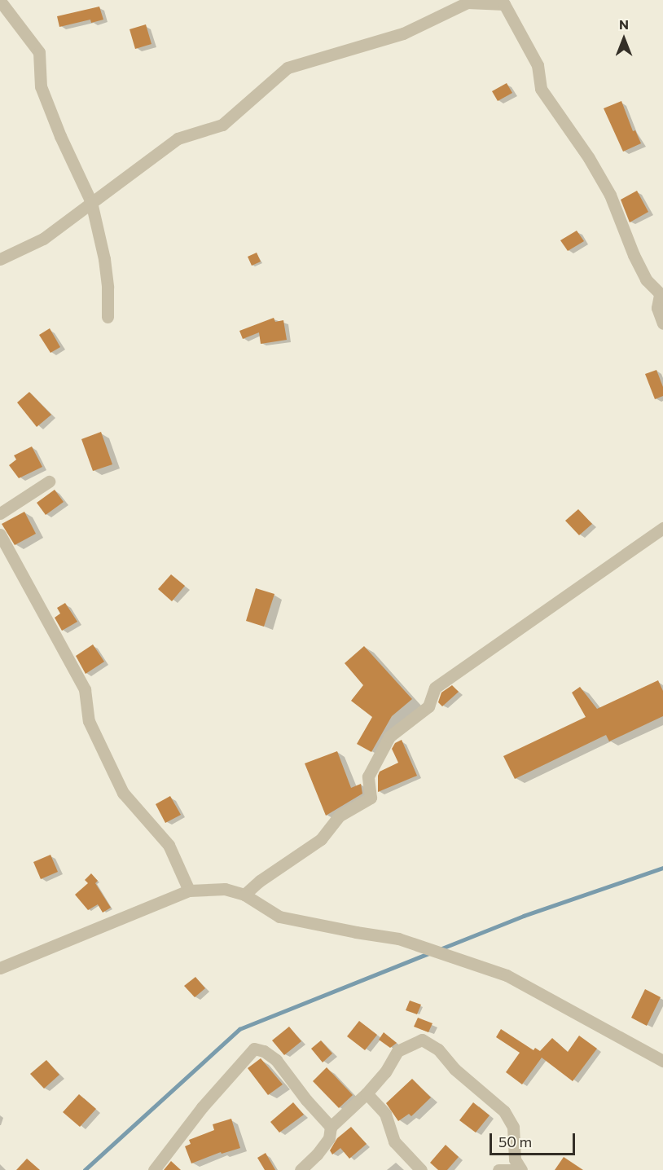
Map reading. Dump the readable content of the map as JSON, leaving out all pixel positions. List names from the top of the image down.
{
  "scale_bar": "50 m",
  "north": "top"
}
